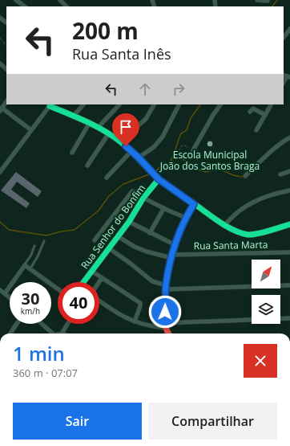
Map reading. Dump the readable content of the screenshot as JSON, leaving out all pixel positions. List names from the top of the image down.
{
  "streets": {
    "street": ["Rua Senhor do Bonfim", "Rua Santa Marta"]
  },
  "crossings": [
    ["Rua Senhor do Bonfim", "Rua Santa Marta"]
  ],
  "places": ["Escola Municipal João dos Santos Braga"],
  "north": "top right",
  "page": {
    "turn": ["200 m", "Rua Santa Inês"],
    "speed": "30 km/h",
    "limit": "40",
    "heading": ["1 min", "360 m · 07:07"],
    "buttons": ["Sair", "Compartilhar"]
  }
}
